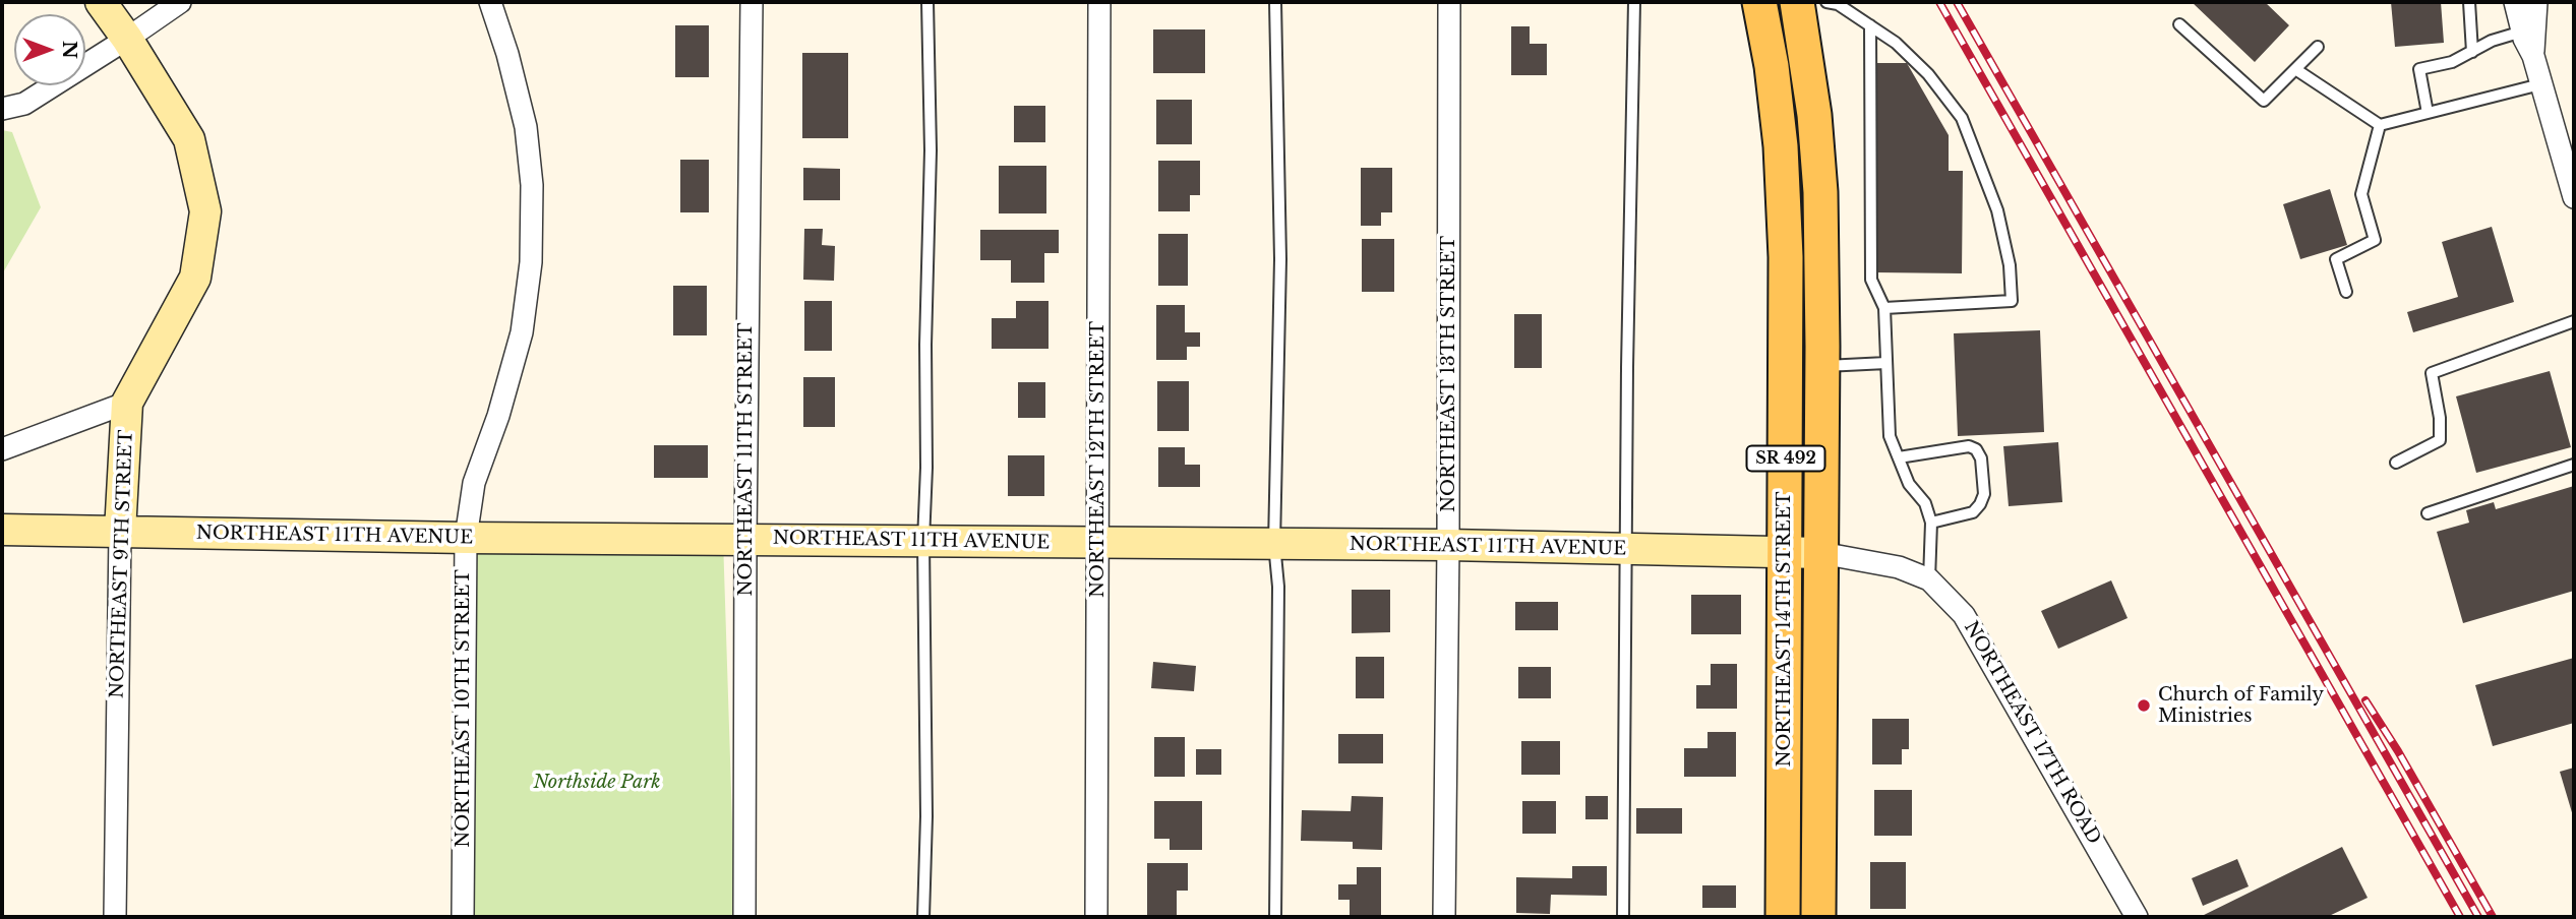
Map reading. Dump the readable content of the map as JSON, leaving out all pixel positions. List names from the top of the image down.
{
  "streets": {
    "main road": ["SR 492", "NORTHEAST 14TH STREET"],
    "street": [
      "NORTHEAST 13TH STREET",
      "NORTHEAST 11TH STREET",
      "NORTHEAST 12TH STREET",
      "NORTHEAST 11TH AVENUE",
      "NORTHEAST 9TH STREET",
      "NORTHEAST 10TH STREET",
      "NORTHEAST 17TH ROAD"
    ]
  },
  "crossings": [
    ["NORTHEAST 13TH STREET", "NORTHEAST 11TH AVENUE"],
    ["NORTHEAST 11TH STREET", "NORTHEAST 11TH AVENUE"],
    ["NORTHEAST 12TH STREET", "NORTHEAST 11TH AVENUE"],
    ["NORTHEAST 11TH AVENUE", "NORTHEAST 9TH STREET"],
    ["NORTHEAST 11TH AVENUE", "NORTHEAST 14TH STREET"],
    ["NORTHEAST 11TH AVENUE", "NORTHEAST 10TH STREET"],
    ["NORTHEAST 11TH AVENUE", "NORTHEAST 17TH ROAD"],
    ["NORTHEAST 14TH STREET", "NORTHEAST 17TH ROAD"]
  ],
  "parks": ["Northside Park"],
  "places": ["Church of Family Ministries"],
  "north": "right"
}
